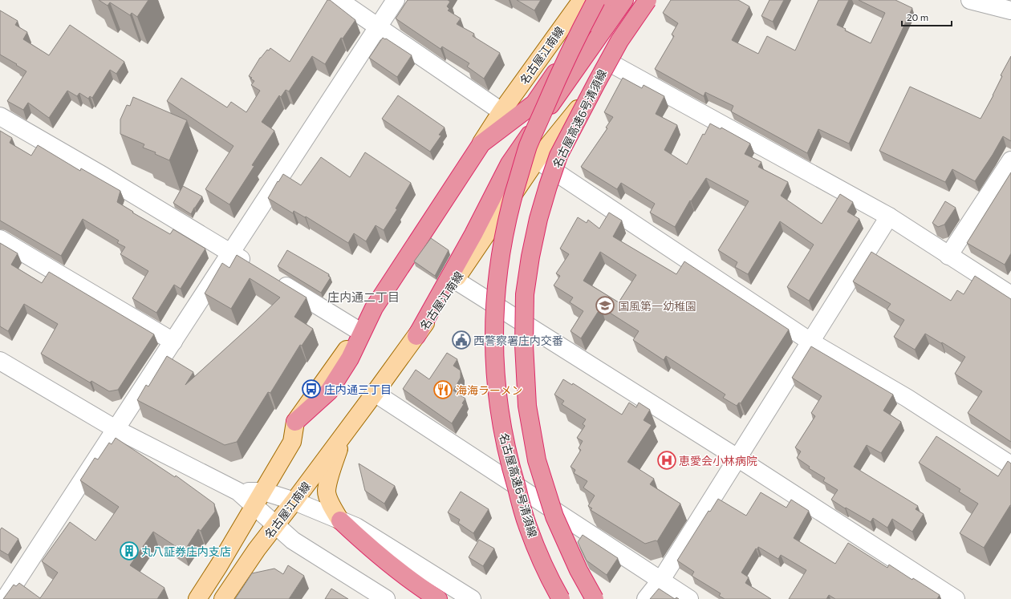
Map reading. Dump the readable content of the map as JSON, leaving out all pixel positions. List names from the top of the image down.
{
  "streets": {
    "highway": ["名古屋高速6号清須線"],
    "main road": ["名古屋江南線"]
  },
  "districts": ["庄内通二丁目"],
  "places": {
    "school or university": ["国風第一幼稚園"],
    "public building": ["西警察署庄内交番"],
    "bus stop": ["庄内通三丁目"],
    "restaurant": ["海海ラーメン"],
    "hospital": ["恵愛会小林病院"],
    "building": ["丸八証券庄内支店"]
  },
  "scale_bar": "20 m"
}
